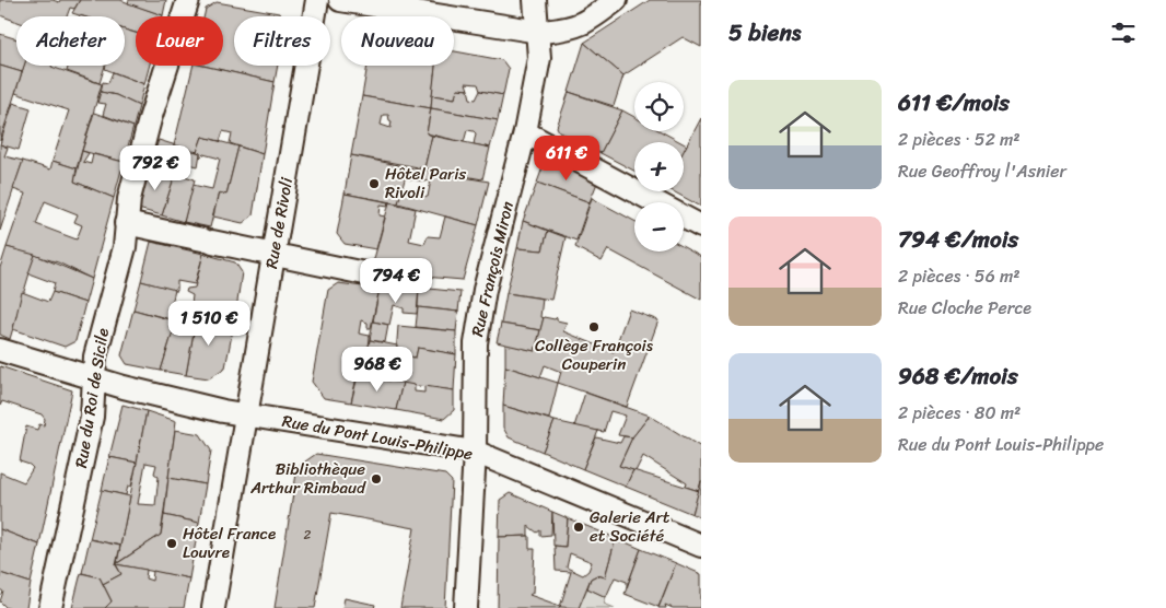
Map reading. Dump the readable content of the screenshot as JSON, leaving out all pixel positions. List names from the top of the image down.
{
  "streets": {
    "street": [
      "Rue de Rivoli",
      "Rue François Miron",
      "Rue du Roi de Sicile",
      "Rue du Pont Louis-Philippe"
    ]
  },
  "crossings": [
    ["Rue de Rivoli", "Rue du Pont Louis-Philippe"],
    ["Rue François Miron", "Rue du Pont Louis-Philippe"],
    ["Rue du Roi de Sicile", "Rue du Pont Louis-Philippe"]
  ],
  "places": [
    "Hôtel Paris Rivoli",
    "Collège François Couperin",
    "Bibliothèque Arthur Rimbaud",
    "Galerie Art et Société",
    "Hôtel France Louvre"
  ],
  "house_numbers": ["2"],
  "page": {
    "heading": "5 biens",
    "chip": [
      "Acheter",
      "Louer",
      "Filtres",
      "Nouveau"
    ],
    "list": [
      {
        "name": "611 €/mois",
        "note": "2 pièces · 52 m² · Rue Geoffroy l'Asnier"
      },
      {
        "name": "794 €/mois",
        "note": "2 pièces · 56 m² · Rue Cloche Perce"
      },
      {
        "name": "968 €/mois",
        "note": "2 pièces · 80 m² · Rue du Pont Louis-Philippe"
      }
    ],
    "map_buttons": ["+", "−"],
    "price": [
      "611 €",
      "792 €",
      "794 €",
      "1 510 €",
      "968 €"
    ]
  }
}
